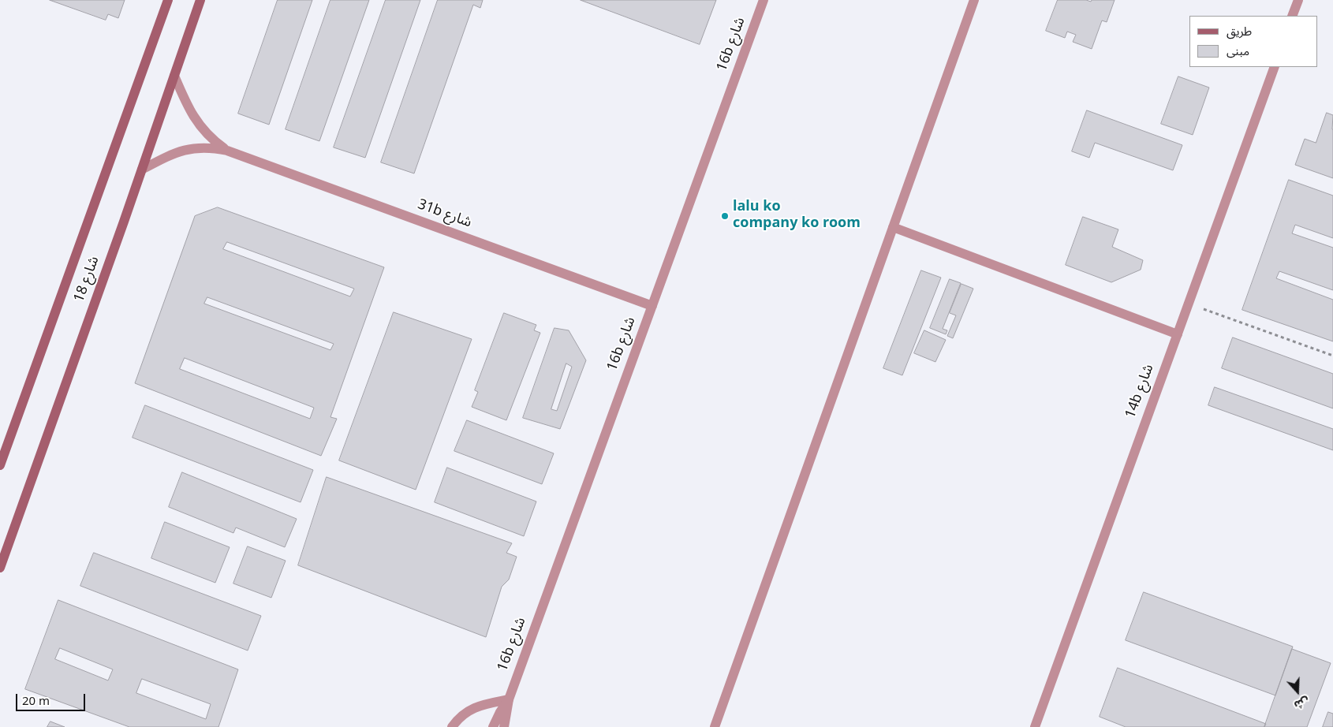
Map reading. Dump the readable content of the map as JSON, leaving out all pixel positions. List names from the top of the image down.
{
  "streets": {
    "street": [
      "16b شارع",
      "31b شارع",
      "شارع 18",
      "14b شارع"
    ]
  },
  "crossings": [
    ["16b شارع", "31b شارع"],
    ["31b شارع", "شارع 18"]
  ],
  "places": ["lalu ko company ko room"],
  "legend": ["طريق", "مبنى"],
  "scale_bar": "20 m",
  "north": "bottom"
}
